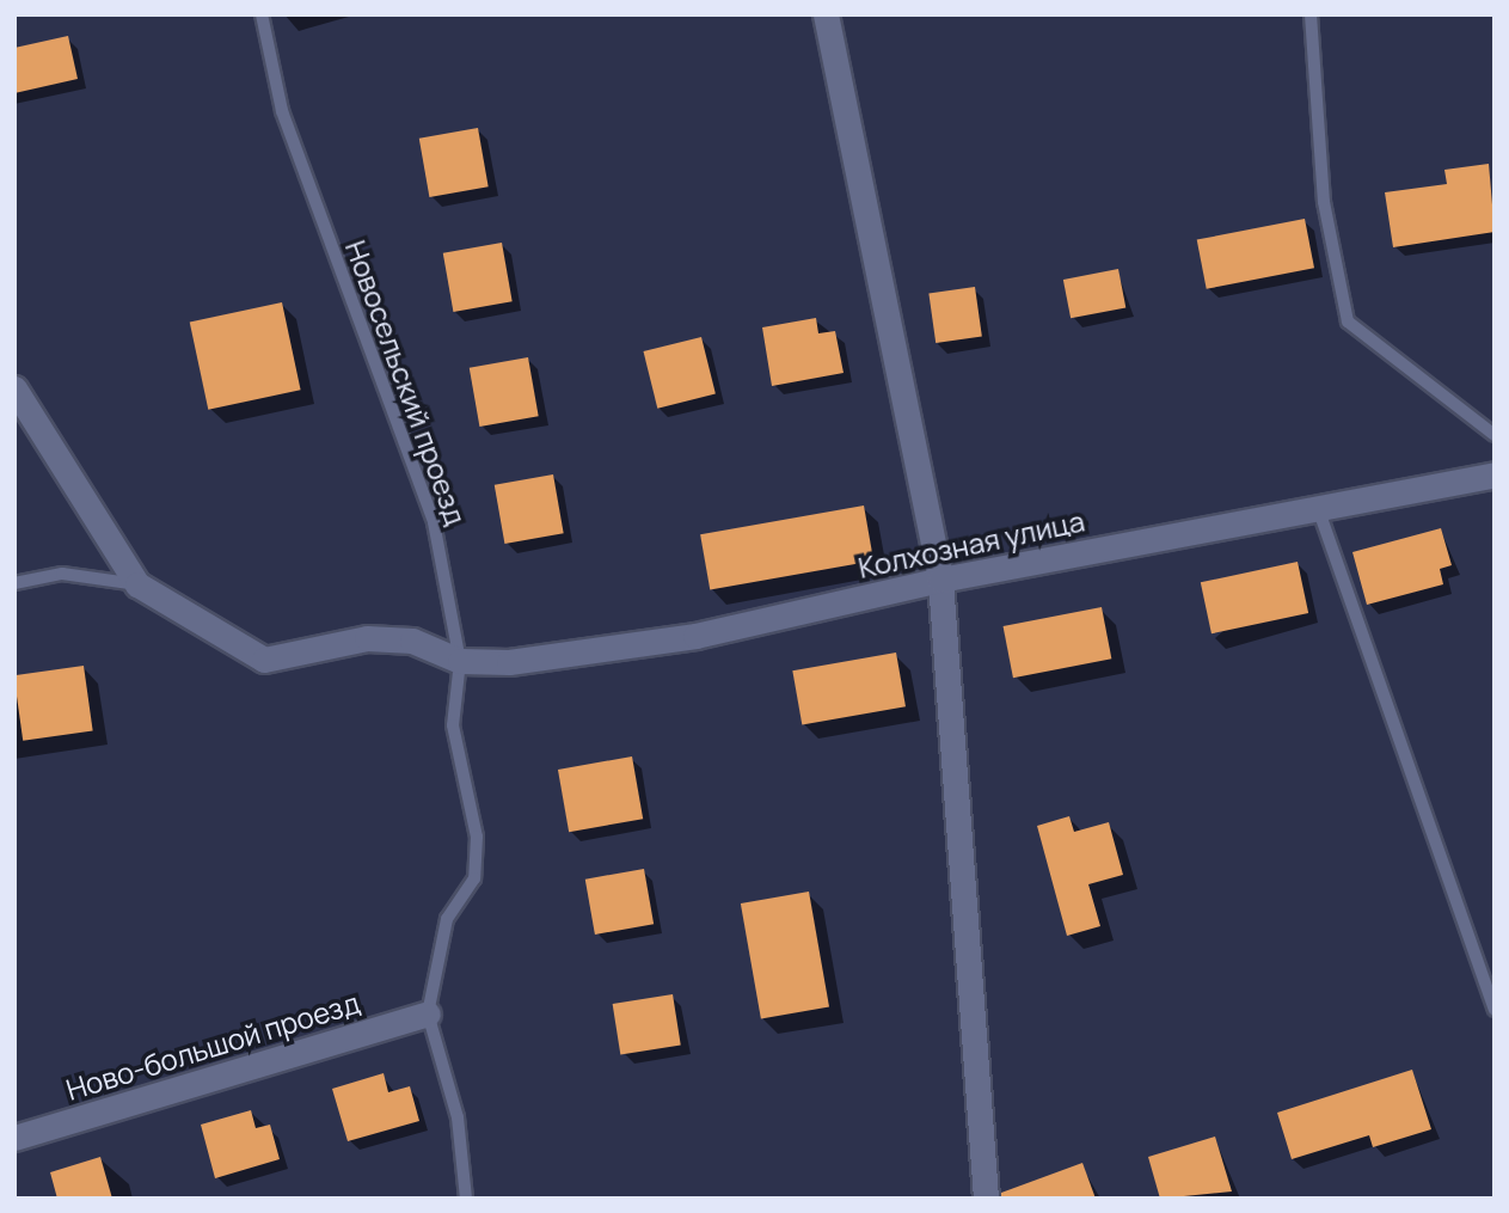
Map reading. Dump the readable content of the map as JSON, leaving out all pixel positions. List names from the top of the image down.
{
  "streets": {
    "street": ["Колхозная улица", "Ново-большой проезд"],
    "lane": ["Новосельский проезд"]
  },
  "crossings": [
    ["Новосельский проезд", "Колхозная улица"],
    ["Новосельский проезд", "Ново-большой проезд"]
  ]
}
